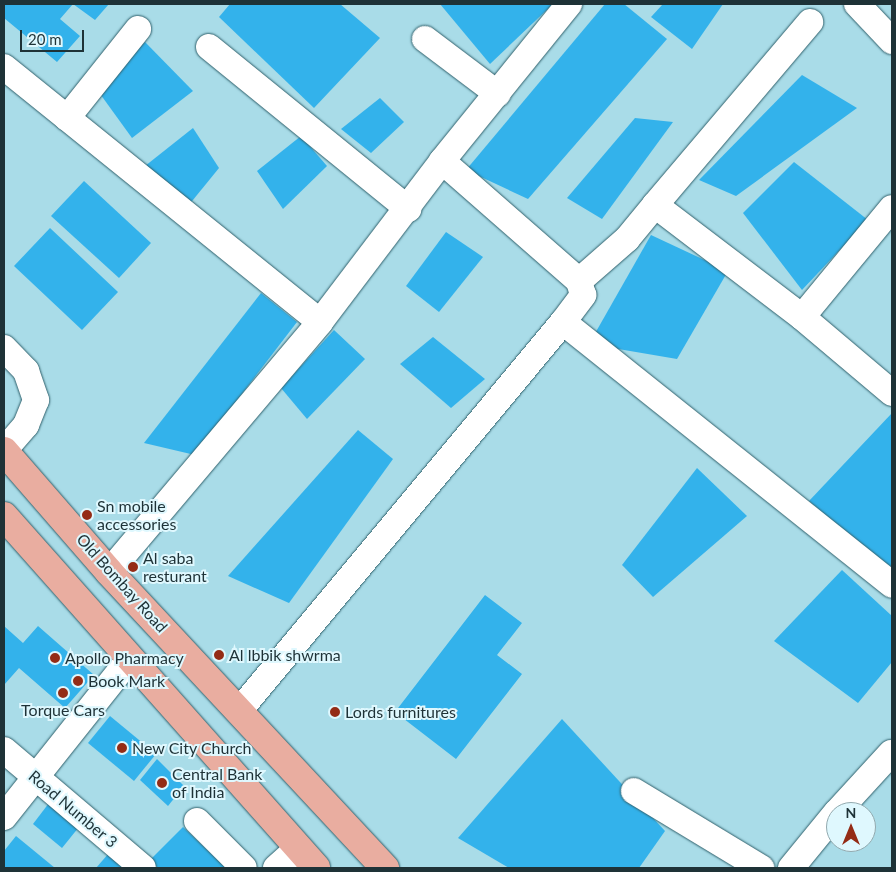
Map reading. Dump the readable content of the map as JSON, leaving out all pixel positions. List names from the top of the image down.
{
  "streets": {
    "main road": ["Old Bombay Road"],
    "street": ["Road Number 3"]
  },
  "places": [
    "Sn mobile accessories",
    "Al saba resturant",
    "Al lbbik shwrma",
    "Apollo Pharmacy",
    "Book Mark",
    "Torque Cars",
    "Lords furnitures",
    "New City Church",
    "Central Bank of India"
  ],
  "scale_bar": "20 m",
  "north": "top"
}
